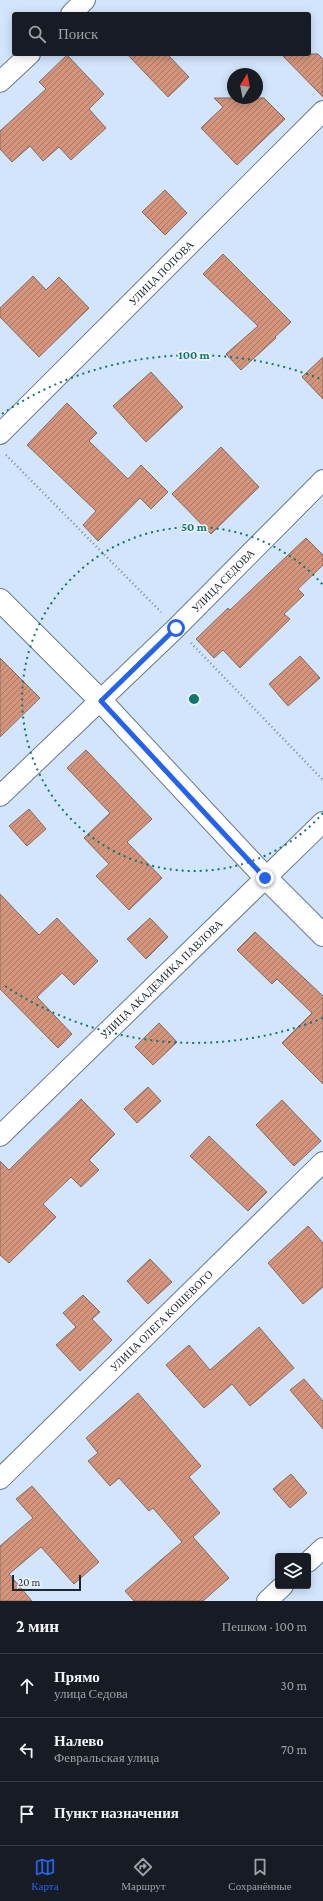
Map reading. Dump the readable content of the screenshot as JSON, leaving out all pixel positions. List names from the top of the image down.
{
  "streets": {
    "street": [
      "УЛИЦА ПОПОВА",
      "УЛИЦА СЕДОВА",
      "УЛИЦА АКАДЕМИКА ПАВЛОВА",
      "УЛИЦА ОЛЕГА КОШЕВОГО"
    ]
  },
  "scale_bar": "20 m",
  "north": "top",
  "page": {
    "search": "Поиск",
    "scale": "20 m",
    "heading": ["2 мин", "Пешком · 100 m"],
    "list": [
      ["Прямо", "улица Седова", "30 m"],
      ["Налево", "Февральская улица", "70 m"],
      "Пункт назначения"
    ],
    "nav": ["Карта", "Маршрут", "Сохранённые"]
  },
  "rings": ["100 m", "50 m"]
}
